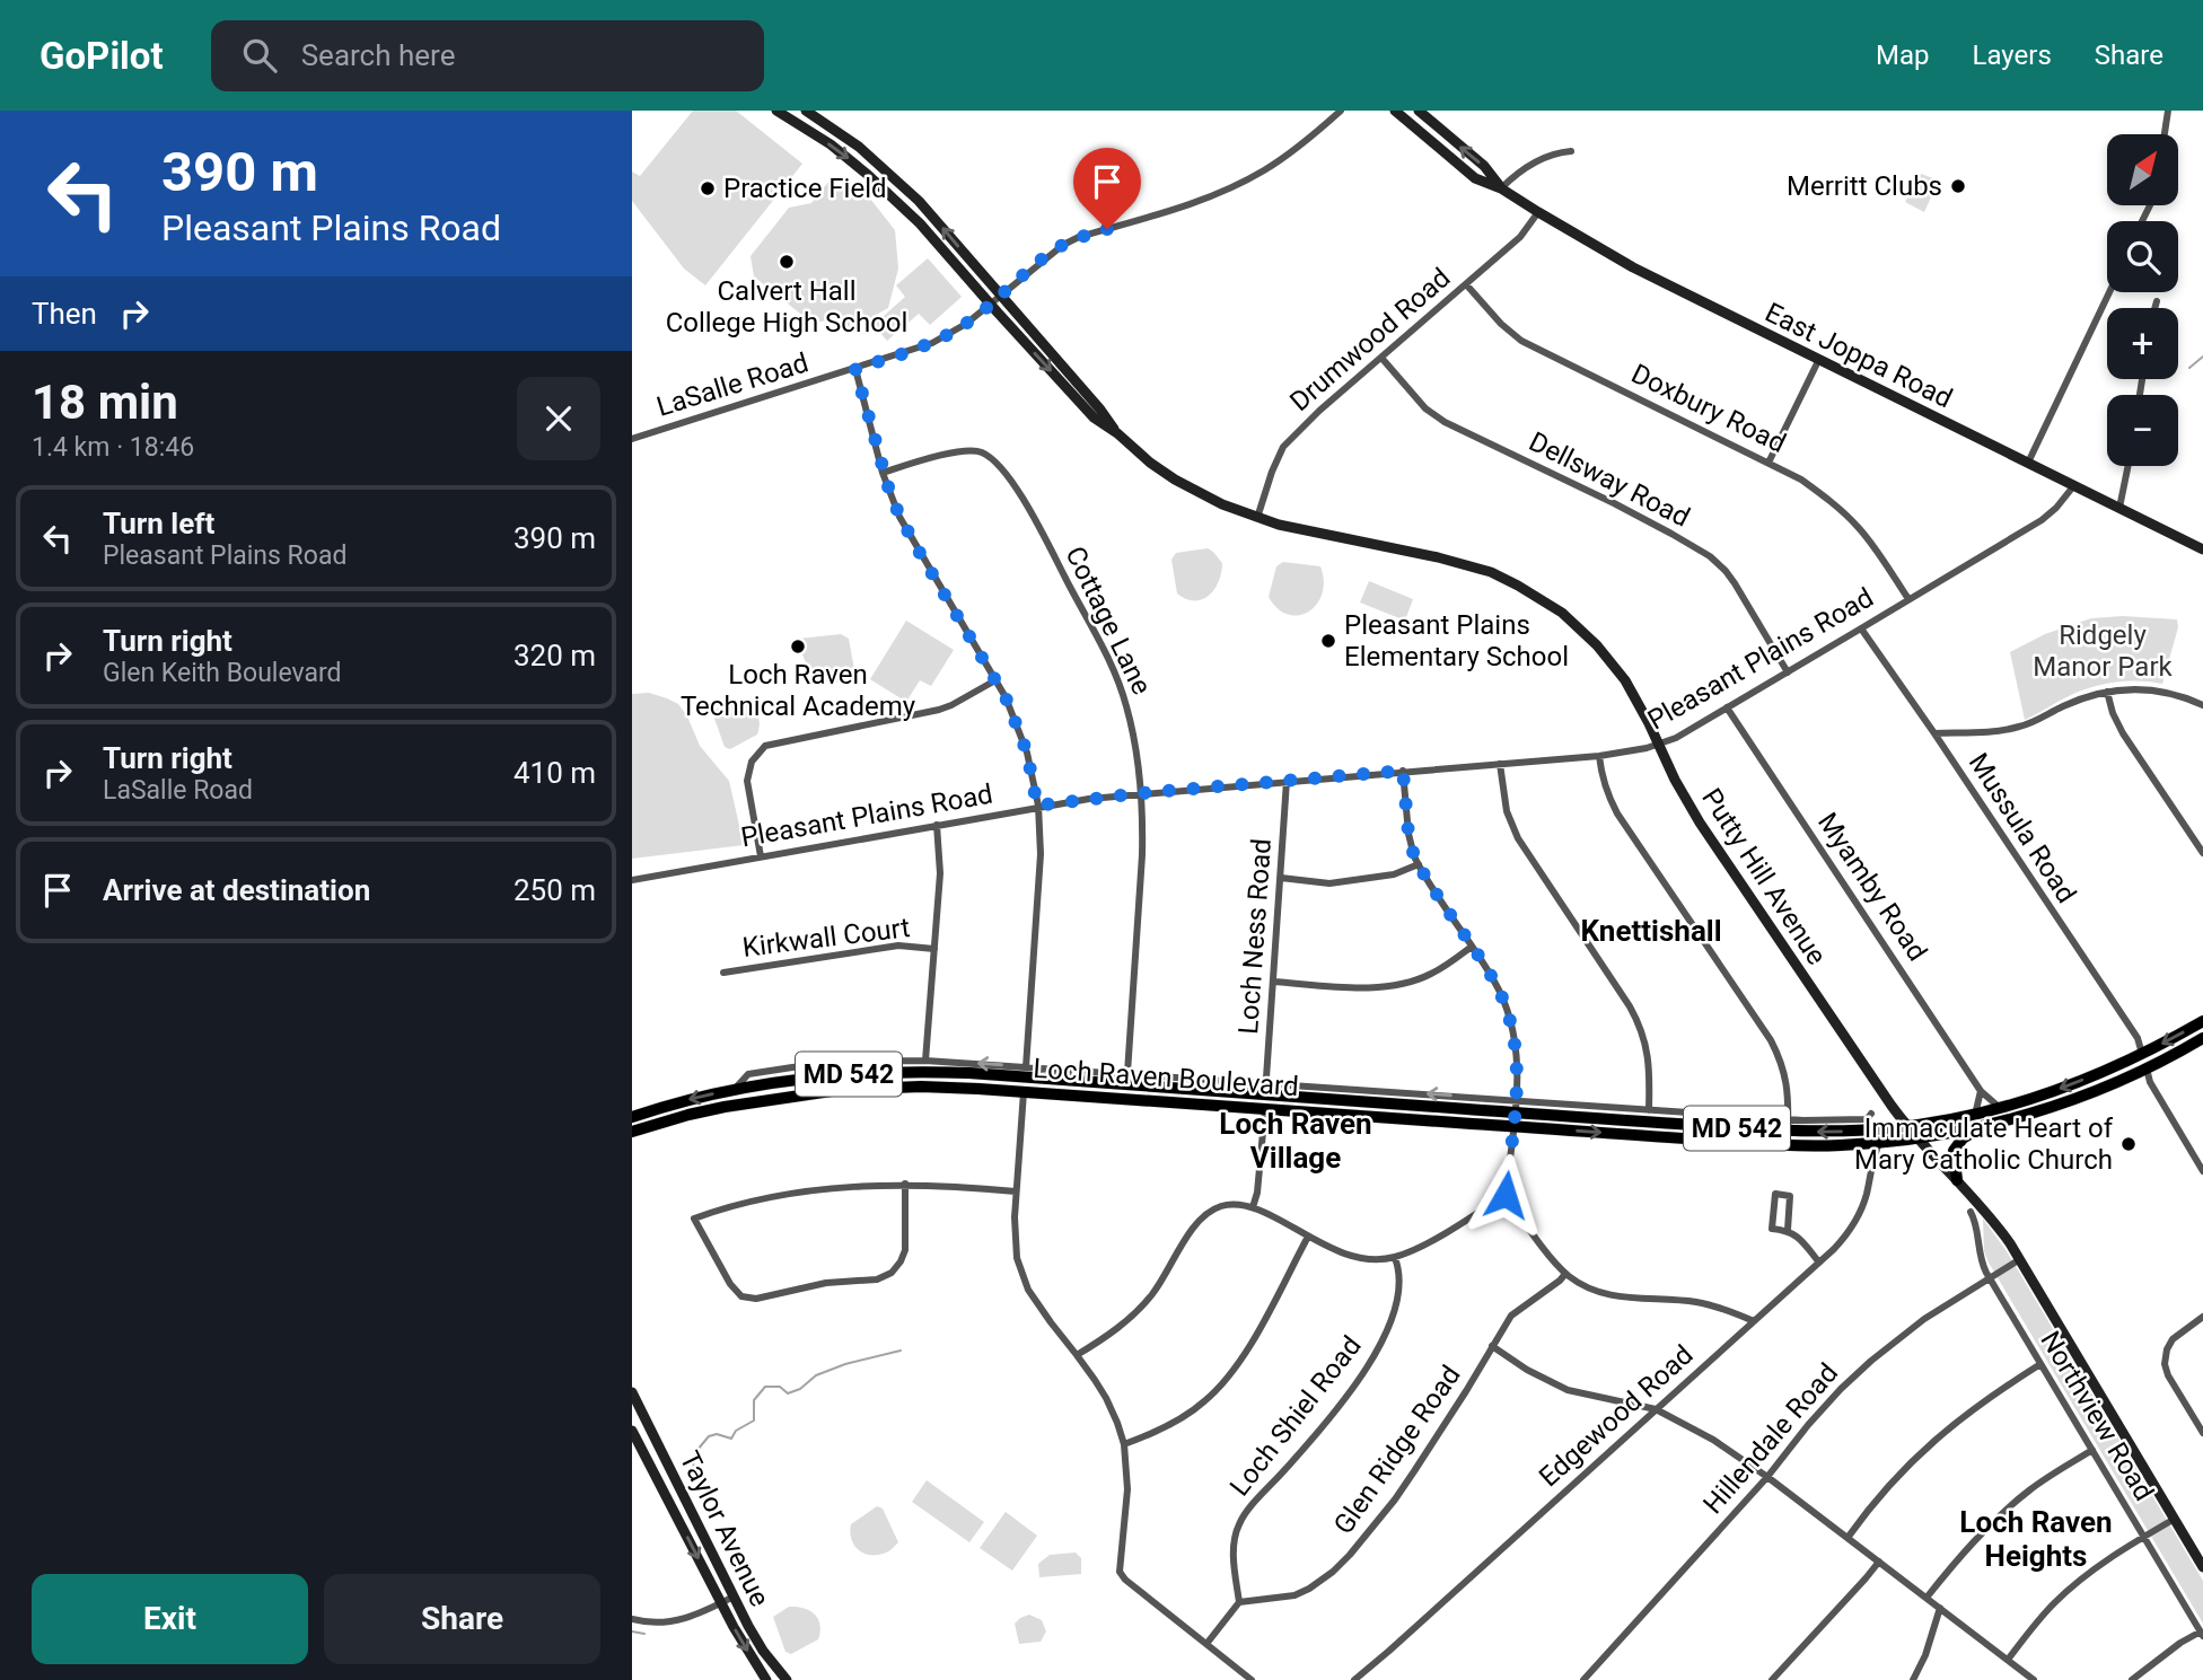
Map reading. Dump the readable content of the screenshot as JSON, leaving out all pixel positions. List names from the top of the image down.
{
  "streets": {
    "main road": ["MD 542", "Loch Raven Boulevard"],
    "street": [
      "Drumwood Road",
      "East Joppa Road",
      "LaSalle Road",
      "Doxbury Road",
      "Dellsway Road",
      "Cottage Lane",
      "Pleasant Plains Road",
      "Mussula Road",
      "Putty Hill Avenue",
      "Myamby Road",
      "Loch Ness Road",
      "Kirkwall Court",
      "Loch Shiel Road",
      "Edgewood Road",
      "Northview Road",
      "Hillendale Road",
      "Glen Ridge Road",
      "Taylor Avenue"
    ]
  },
  "crossings": [
    ["Drumwood Road", "East Joppa Road"],
    ["Drumwood Road", "Doxbury Road"],
    ["Drumwood Road", "Dellsway Road"],
    ["Drumwood Road", "Putty Hill Avenue"],
    ["East Joppa Road", "Pleasant Plains Road"],
    ["LaSalle Road", "Putty Hill Avenue"],
    ["Doxbury Road", "Pleasant Plains Road"],
    ["Dellsway Road", "Pleasant Plains Road"],
    ["Cottage Lane", "Pleasant Plains Road"],
    ["Cottage Lane", "Loch Raven Boulevard"],
    ["Pleasant Plains Road", "Mussula Road"],
    ["Pleasant Plains Road", "Putty Hill Avenue"],
    ["Pleasant Plains Road", "Myamby Road"],
    ["Pleasant Plains Road", "Loch Ness Road"],
    ["Mussula Road", "Loch Raven Boulevard"],
    ["Putty Hill Avenue", "Loch Raven Boulevard"],
    ["Putty Hill Avenue", "Hillendale Road"],
    ["Myamby Road", "Loch Raven Boulevard"],
    ["Loch Ness Road", "Loch Raven Boulevard"],
    ["Loch Raven Boulevard", "Edgewood Road"],
    ["Loch Shiel Road", "Glen Ridge Road"],
    ["Northview Road", "Hillendale Road"]
  ],
  "districts": ["Knettishall", "Loch Raven Village", "Loch Raven Heights"],
  "parks": ["Ridgely Manor Park"],
  "places": [
    "Merritt Clubs",
    "Practice Field",
    "Calvert Hall College High School",
    "Pleasant Plains Elementary School",
    "Loch Raven Technical Academy",
    "Immaculate Heart of Mary Catholic Church"
  ],
  "north": "top right",
  "page": {
    "header": "GoPilot",
    "search": "Search here",
    "nav": ["Map", "Layers", "Share"],
    "turn": ["390 m", "Pleasant Plains Road"],
    "map_buttons": ["+", "−"],
    "then": "Then",
    "heading": ["18 min", "1.4 km · 18:46"],
    "list": [
      {
        "name": "Turn left",
        "note": "Pleasant Plains Road",
        "value": "390 m"
      },
      {
        "name": "Turn right",
        "note": "Glen Keith Boulevard",
        "value": "320 m"
      },
      {
        "name": "Turn right",
        "note": "LaSalle Road",
        "value": "410 m"
      },
      {
        "name": "Arrive at destination",
        "value": "250 m"
      }
    ],
    "buttons": ["Exit", "Share"]
  }
}
